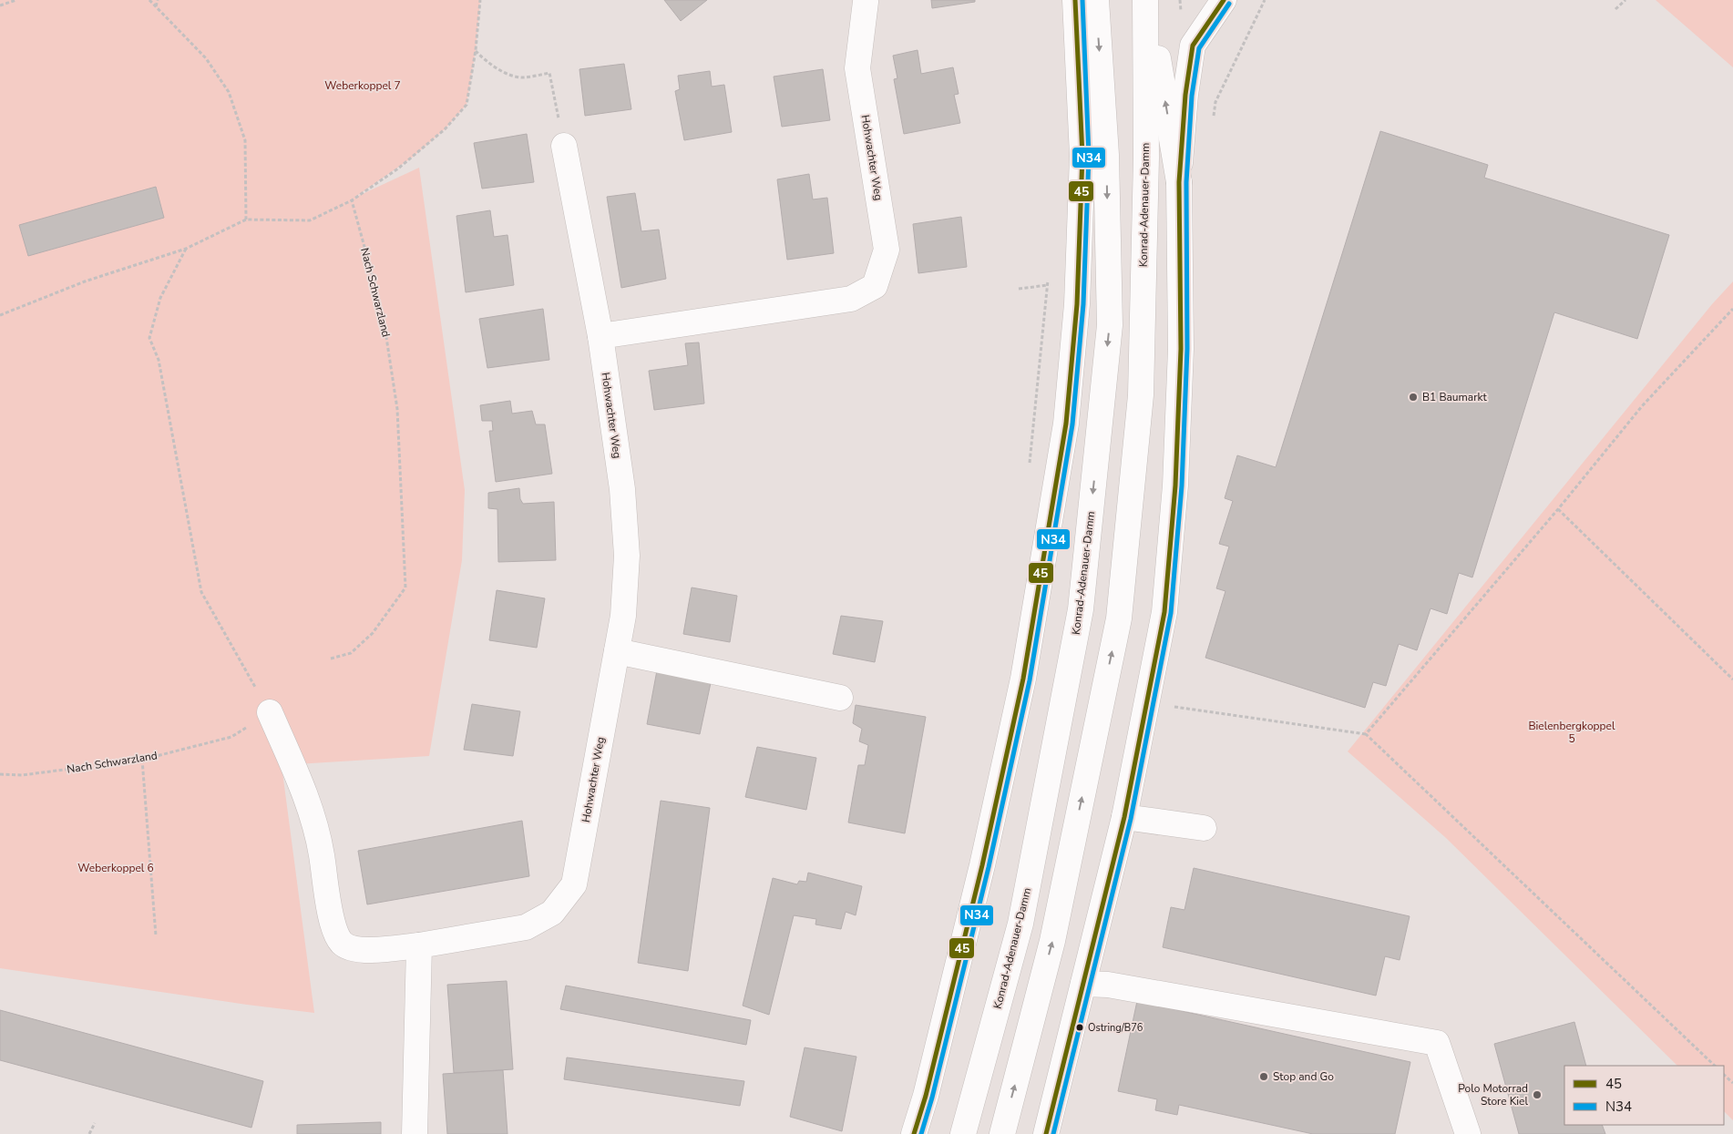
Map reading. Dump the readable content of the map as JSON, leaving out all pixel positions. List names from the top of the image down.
{
  "streets": {
    "main road": ["Hohwachter Weg", "Konrad-Adenauer-Damm"],
    "path": ["Nach Schwarzland"]
  },
  "crossings": [
    ["Hohwachter Weg", "Nach Schwarzland"]
  ],
  "parks": ["Weberkoppel 7", "Bielenbergkoppel 5", "Weberkoppel 6"],
  "places": [
    "B1 Baumarkt",
    "Ostring/B76",
    "Stop and Go",
    "Polo Motorrad Store Kiel"
  ],
  "lines": ["transit line 45", "transit line N34"],
  "legend": ["45", "N34"]
}
